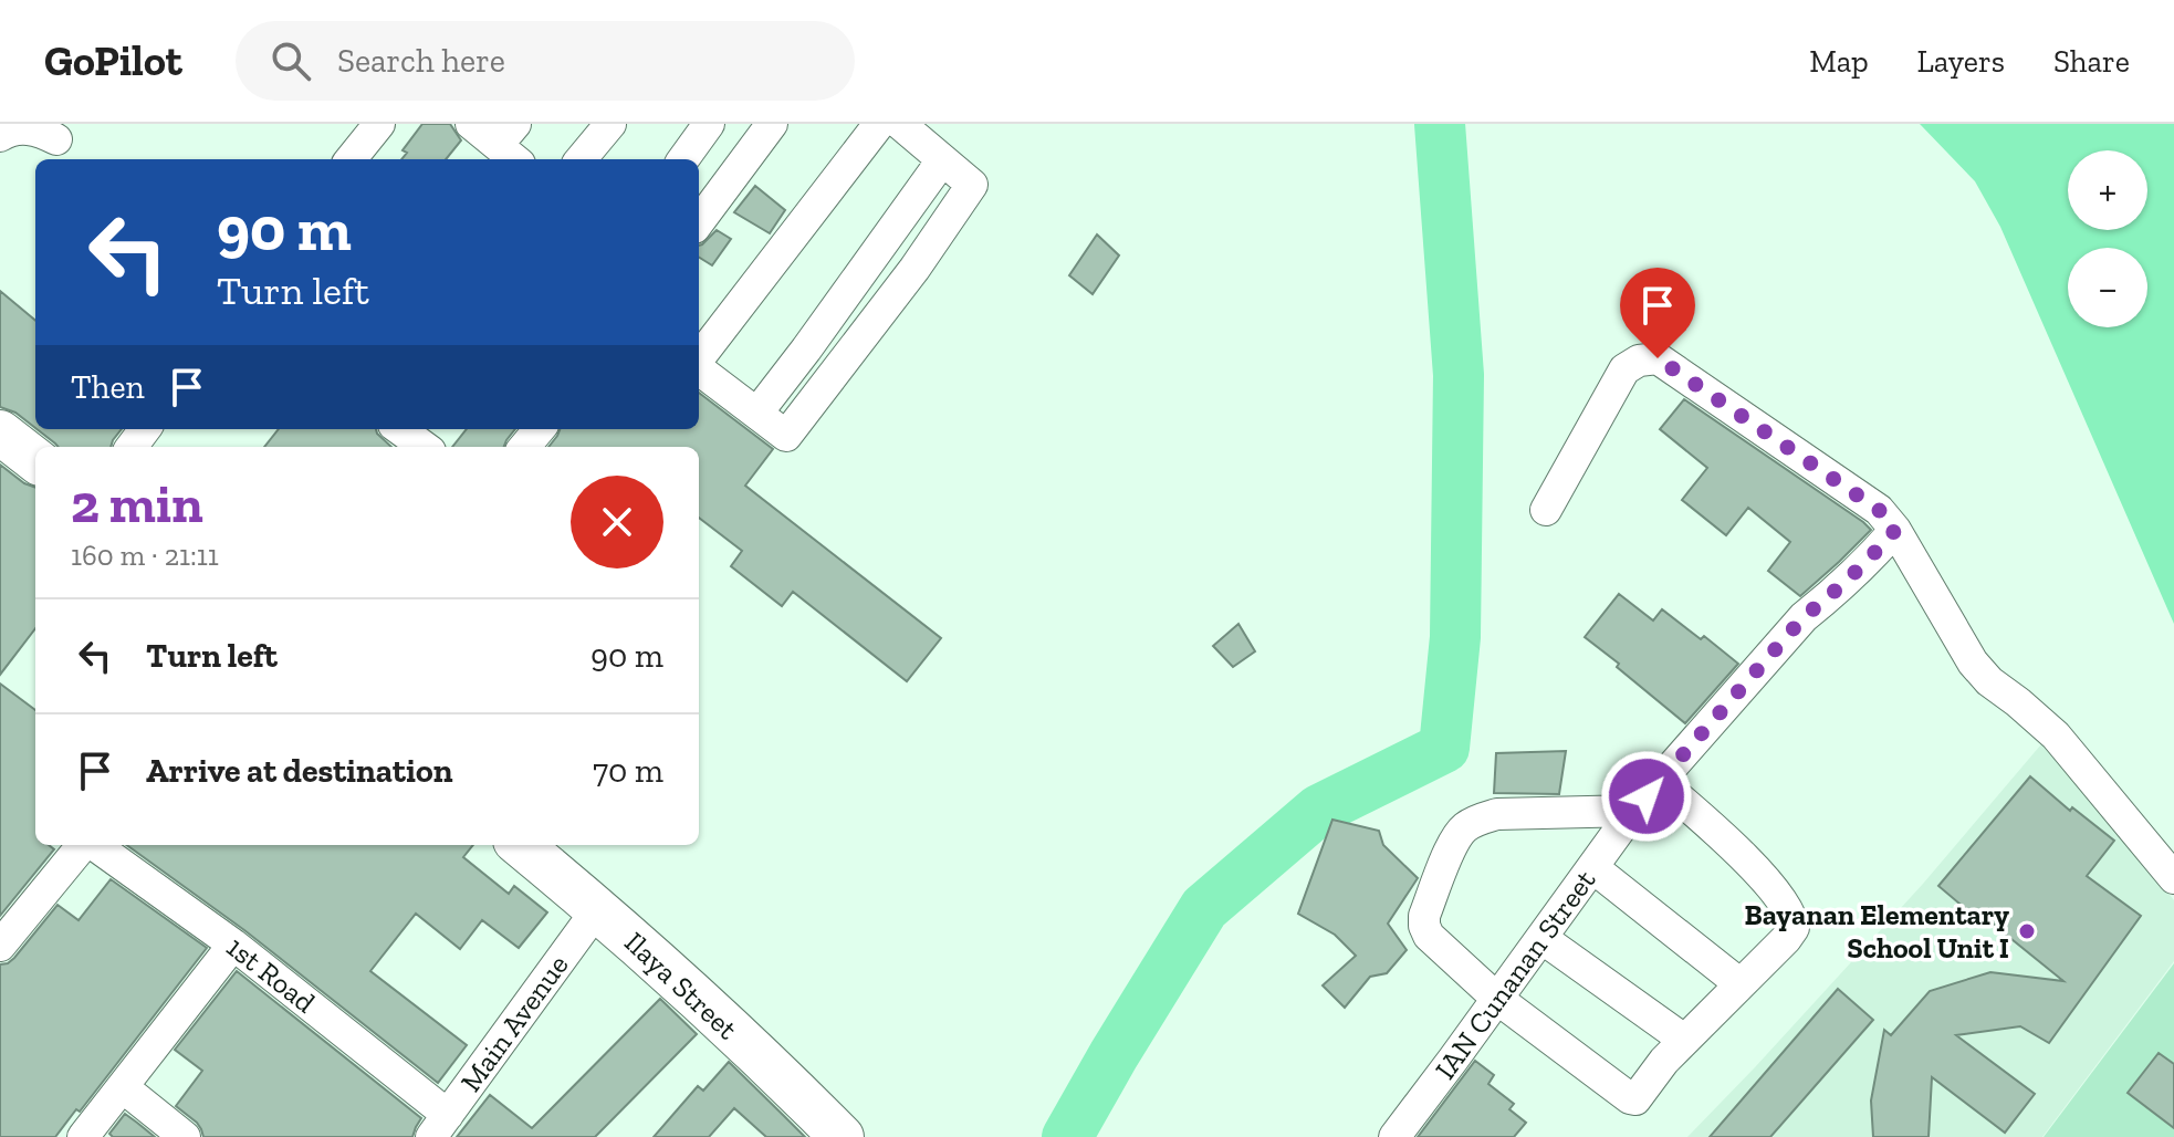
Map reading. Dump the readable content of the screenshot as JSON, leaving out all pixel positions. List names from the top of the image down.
{
  "streets": {
    "main road": ["Ilaya Street"],
    "street": ["1st Road", "IAN Cunanan Street", "Main Avenue"]
  },
  "crossings": [
    ["1st Road", "Main Avenue"],
    ["Ilaya Street", "Main Avenue"]
  ],
  "places": ["Bayanan Elementary School Unit I"],
  "page": {
    "header": "GoPilot",
    "search": "Search here",
    "nav": ["Map", "Layers", "Share"],
    "map_buttons": ["+", "−"],
    "turn": ["90 m", "Turn left"],
    "then": "Then",
    "heading": ["2 min", "160 m · 21:11"],
    "list": [
      {
        "name": "Turn left",
        "value": "90 m"
      },
      {
        "name": "Arrive at destination",
        "value": "70 m"
      }
    ]
  }
}
